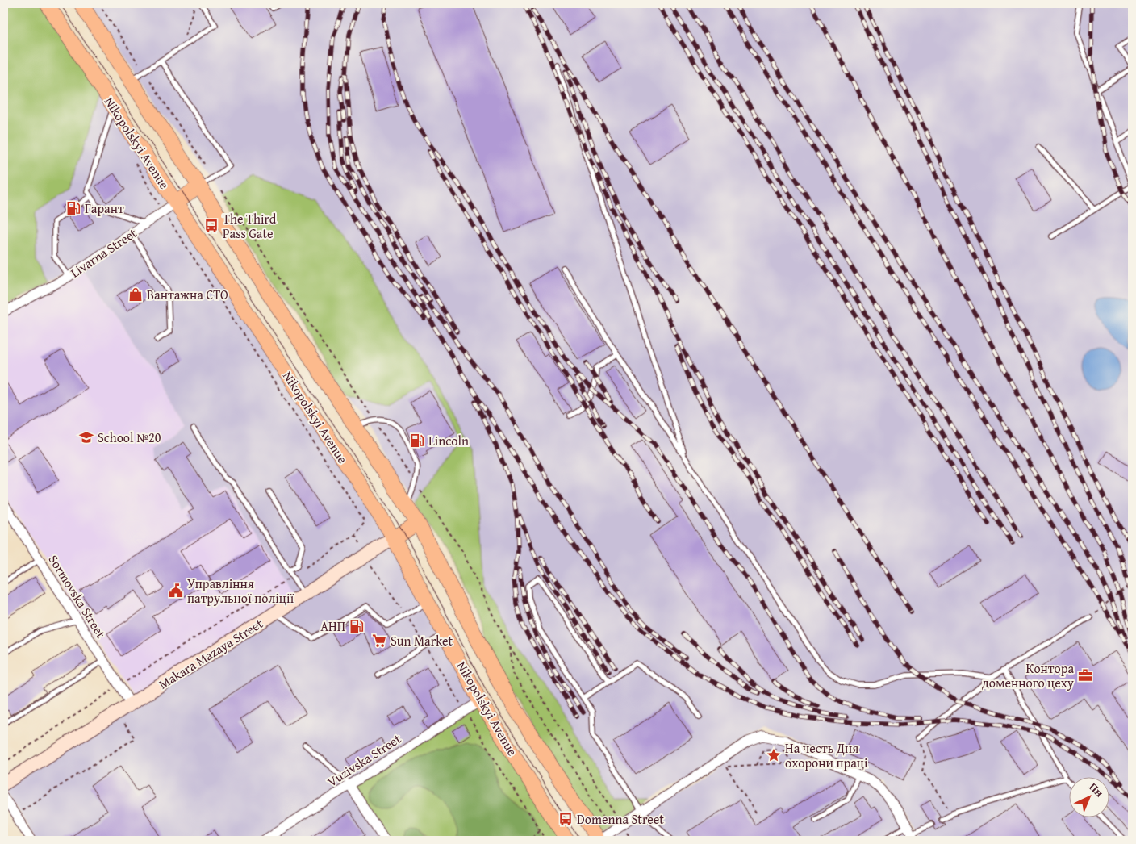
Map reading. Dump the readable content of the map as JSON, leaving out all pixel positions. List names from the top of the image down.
{
  "streets": {
    "main road": ["Nikopolskyi Avenue", "Livarna Street", "Makara Mazaya Street"],
    "street": ["Sormovska Street", "Vuzivska Street"]
  },
  "crossings": [
    ["Nikopolskyi Avenue", "Livarna Street"],
    ["Nikopolskyi Avenue", "Makara Mazaya Street"],
    ["Nikopolskyi Avenue", "Vuzivska Street"],
    ["Sormovska Street", "Makara Mazaya Street"]
  ],
  "places": {
    "fuel station": ["Гарант", "Lincoln", "АНП"],
    "bus stop": ["The Third Pass Gate", "Domenna Street"],
    "shop": ["Вантажна СТО"],
    "school or university": ["School №20"],
    "public building": ["Управління патрульної поліції"],
    "supermarket": ["Sun Market"],
    "office": ["Контора доменного цеху"],
    "place": ["На честь Дня охорони праці"]
  },
  "north": "top right"
}
